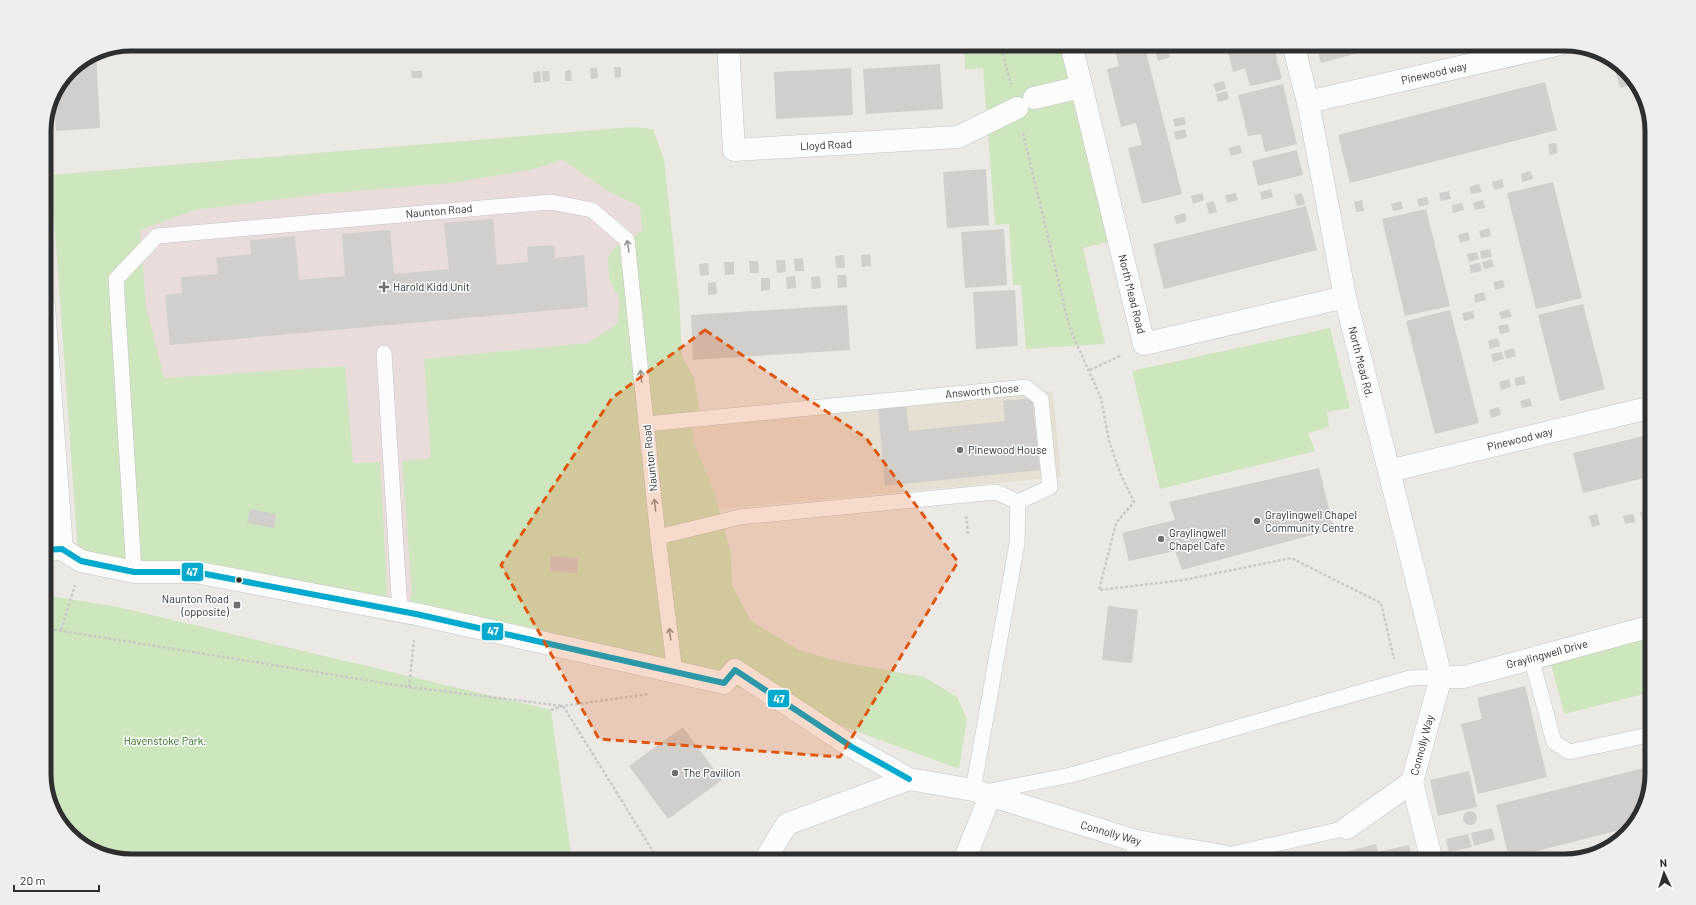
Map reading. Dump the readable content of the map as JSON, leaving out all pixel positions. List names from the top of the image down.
{
  "streets": {
    "street": [
      "Pinewood way",
      "Lloyd Road",
      "North Mead Road",
      "North Mead Rd.",
      "Graylingwell Drive",
      "Connolly Way"
    ],
    "lane": ["Naunton Road", "Answorth Close"]
  },
  "crossings": [
    ["Pinewood way", "North Mead Rd."],
    ["Lloyd Road", "North Mead Road"],
    ["Naunton Road", "Answorth Close"],
    ["North Mead Road", "North Mead Rd."],
    ["North Mead Rd.", "Graylingwell Drive"],
    ["North Mead Rd.", "Connolly Way"],
    ["Graylingwell Drive", "Connolly Way"]
  ],
  "parks": ["Havenstoke Park."],
  "places": {
    "health": ["Harold Kidd Unit"],
    "other": [
      "Pinewood House",
      "Graylingwell Chapel Community Centre",
      "Graylingwell Chapel Cafe",
      "The Pavilion"
    ],
    "transit": ["Naunton Road (opposite)"]
  },
  "lines": ["transit line 47"],
  "scale_bar": "20 m",
  "north": "top"
}
